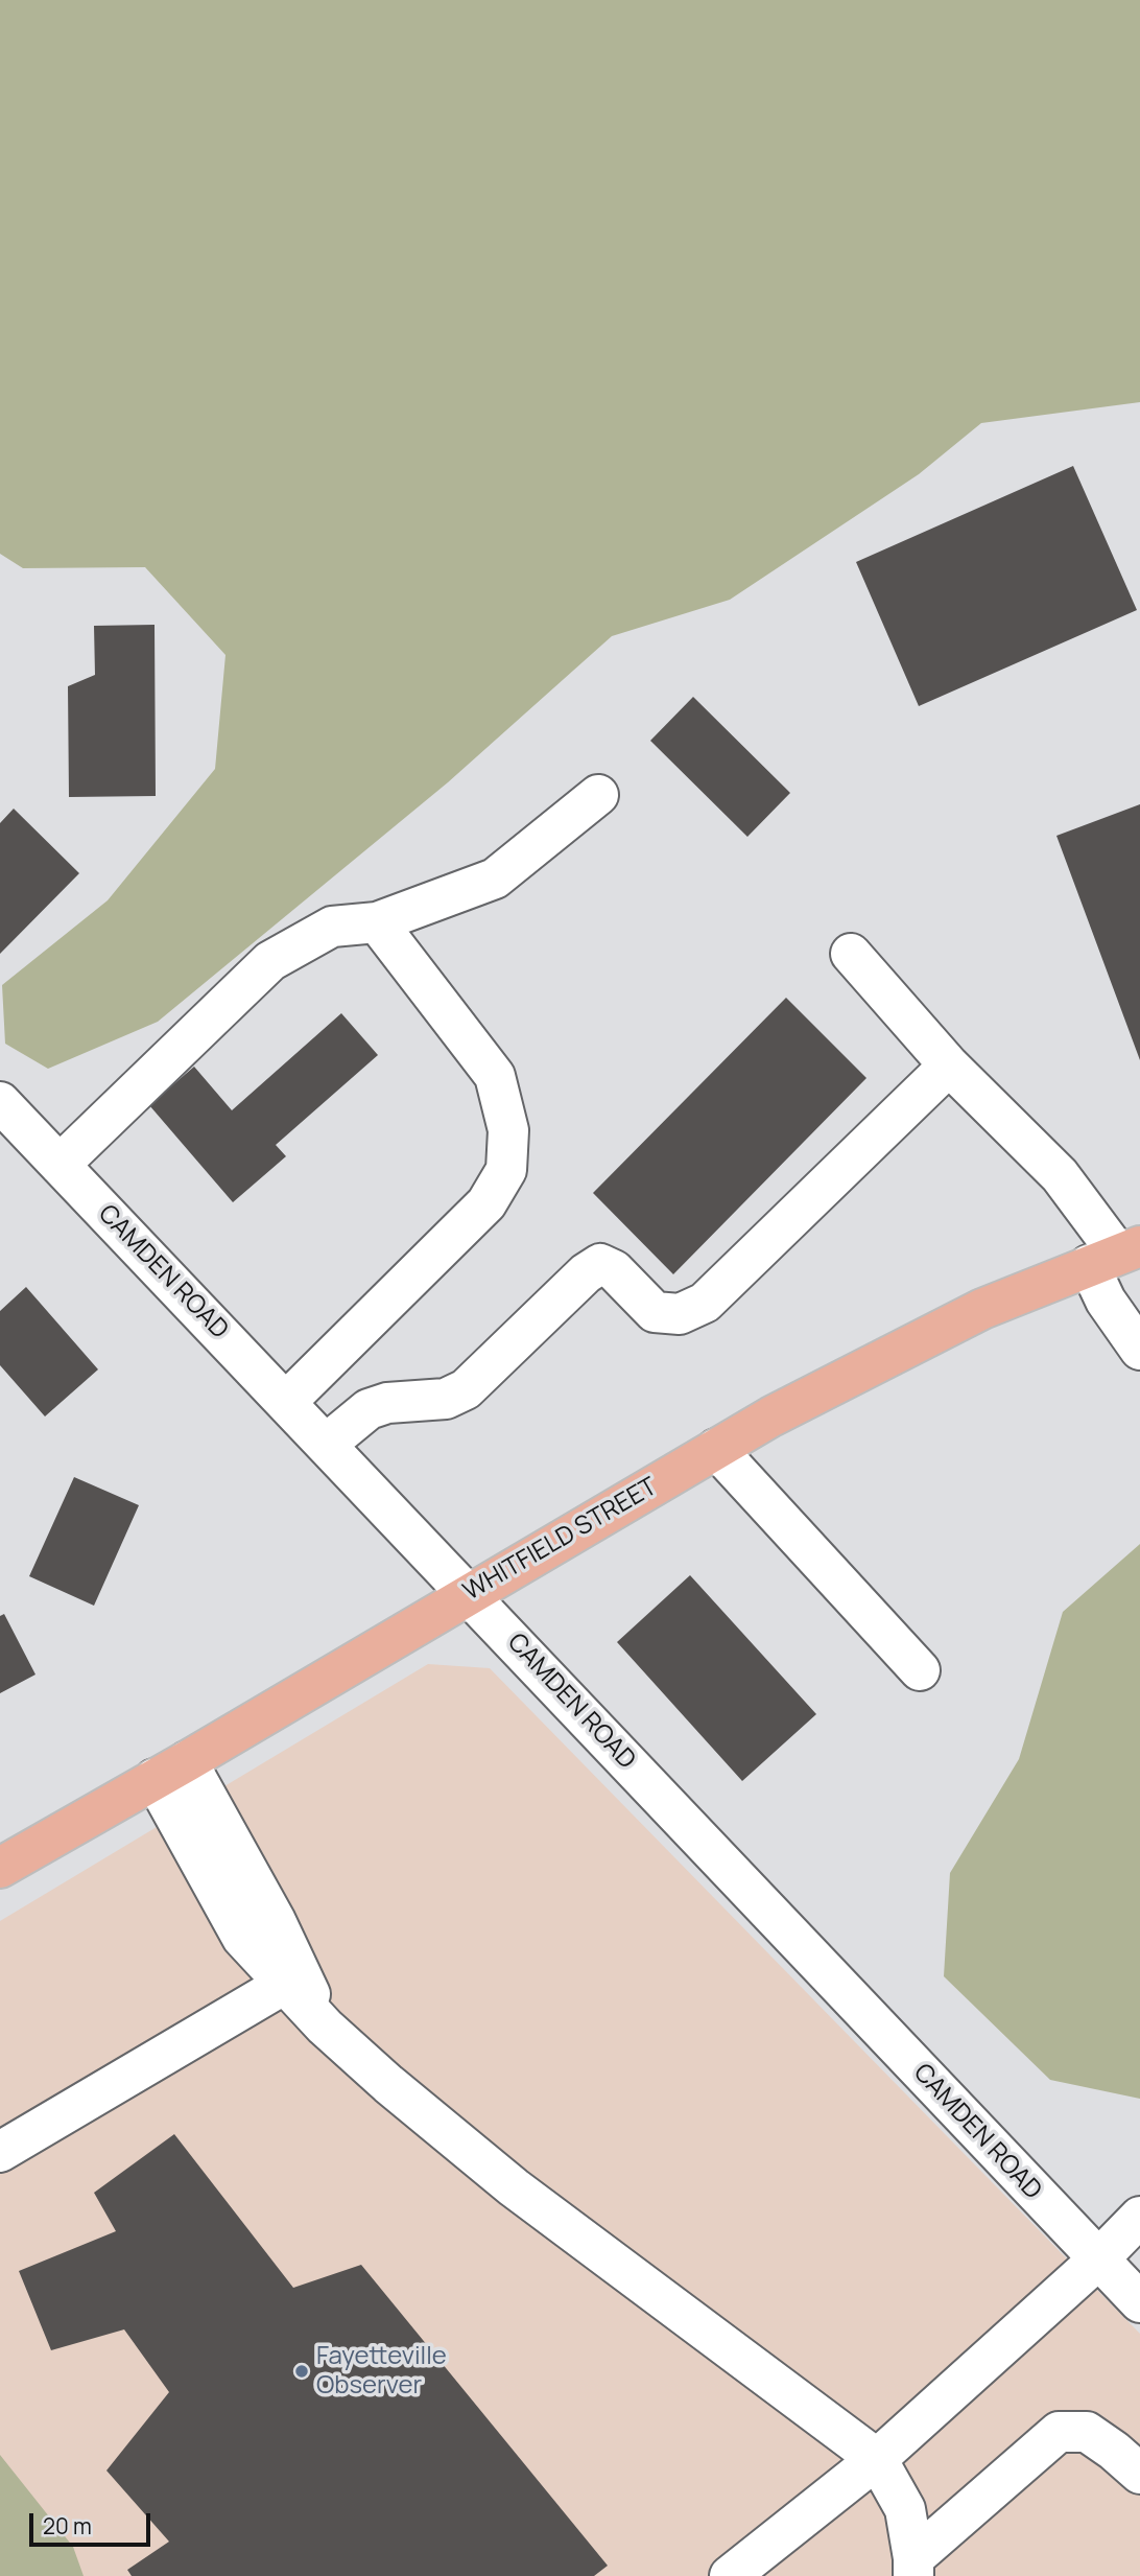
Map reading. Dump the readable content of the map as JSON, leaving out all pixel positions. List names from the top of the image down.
{
  "streets": {
    "main road": ["WHITFIELD STREET"],
    "street": ["CAMDEN ROAD"]
  },
  "crossings": [
    ["CAMDEN ROAD", "WHITFIELD STREET"]
  ],
  "places": ["Fayetteville Observer"],
  "scale_bar": "20 m"
}
